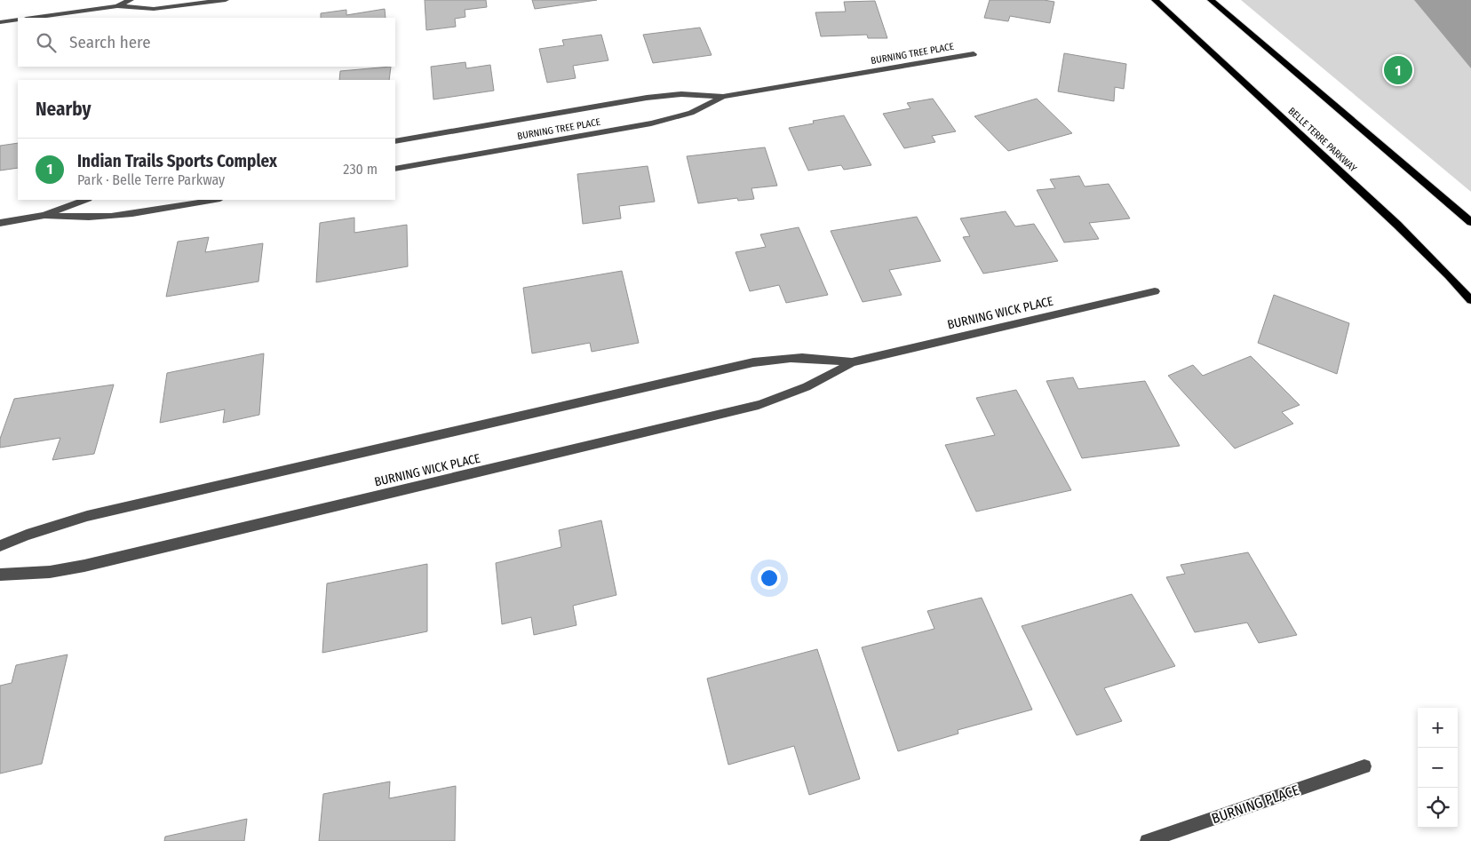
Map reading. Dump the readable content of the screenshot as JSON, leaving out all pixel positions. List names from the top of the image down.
{
  "streets": {
    "main road": ["BELLE TERRE PARKWAY"],
    "street": ["BURNING TREE PLACE", "BURNING WICK PLACE", "BURNING PLACE"]
  },
  "page": {
    "search": "Search here",
    "pins": "1",
    "heading": "Nearby",
    "list": [
      {
        "mark": "1",
        "name": "Indian Trails Sports Complex",
        "note": "Park · Belle Terre Parkway",
        "value": "230 m"
      }
    ],
    "map_buttons": ["+", "−"]
  }
}
